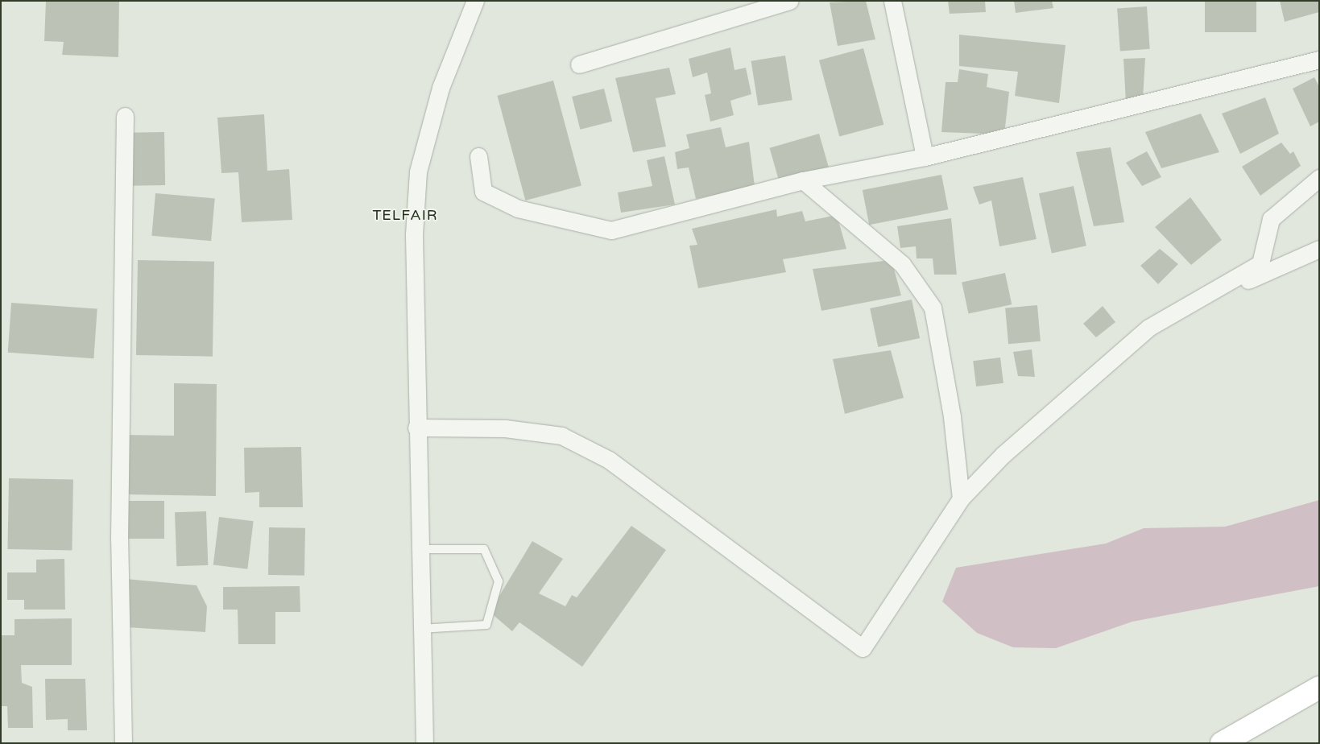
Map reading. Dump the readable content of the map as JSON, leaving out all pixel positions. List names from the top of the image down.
{
  "districts": ["TELFAIR"]
}
